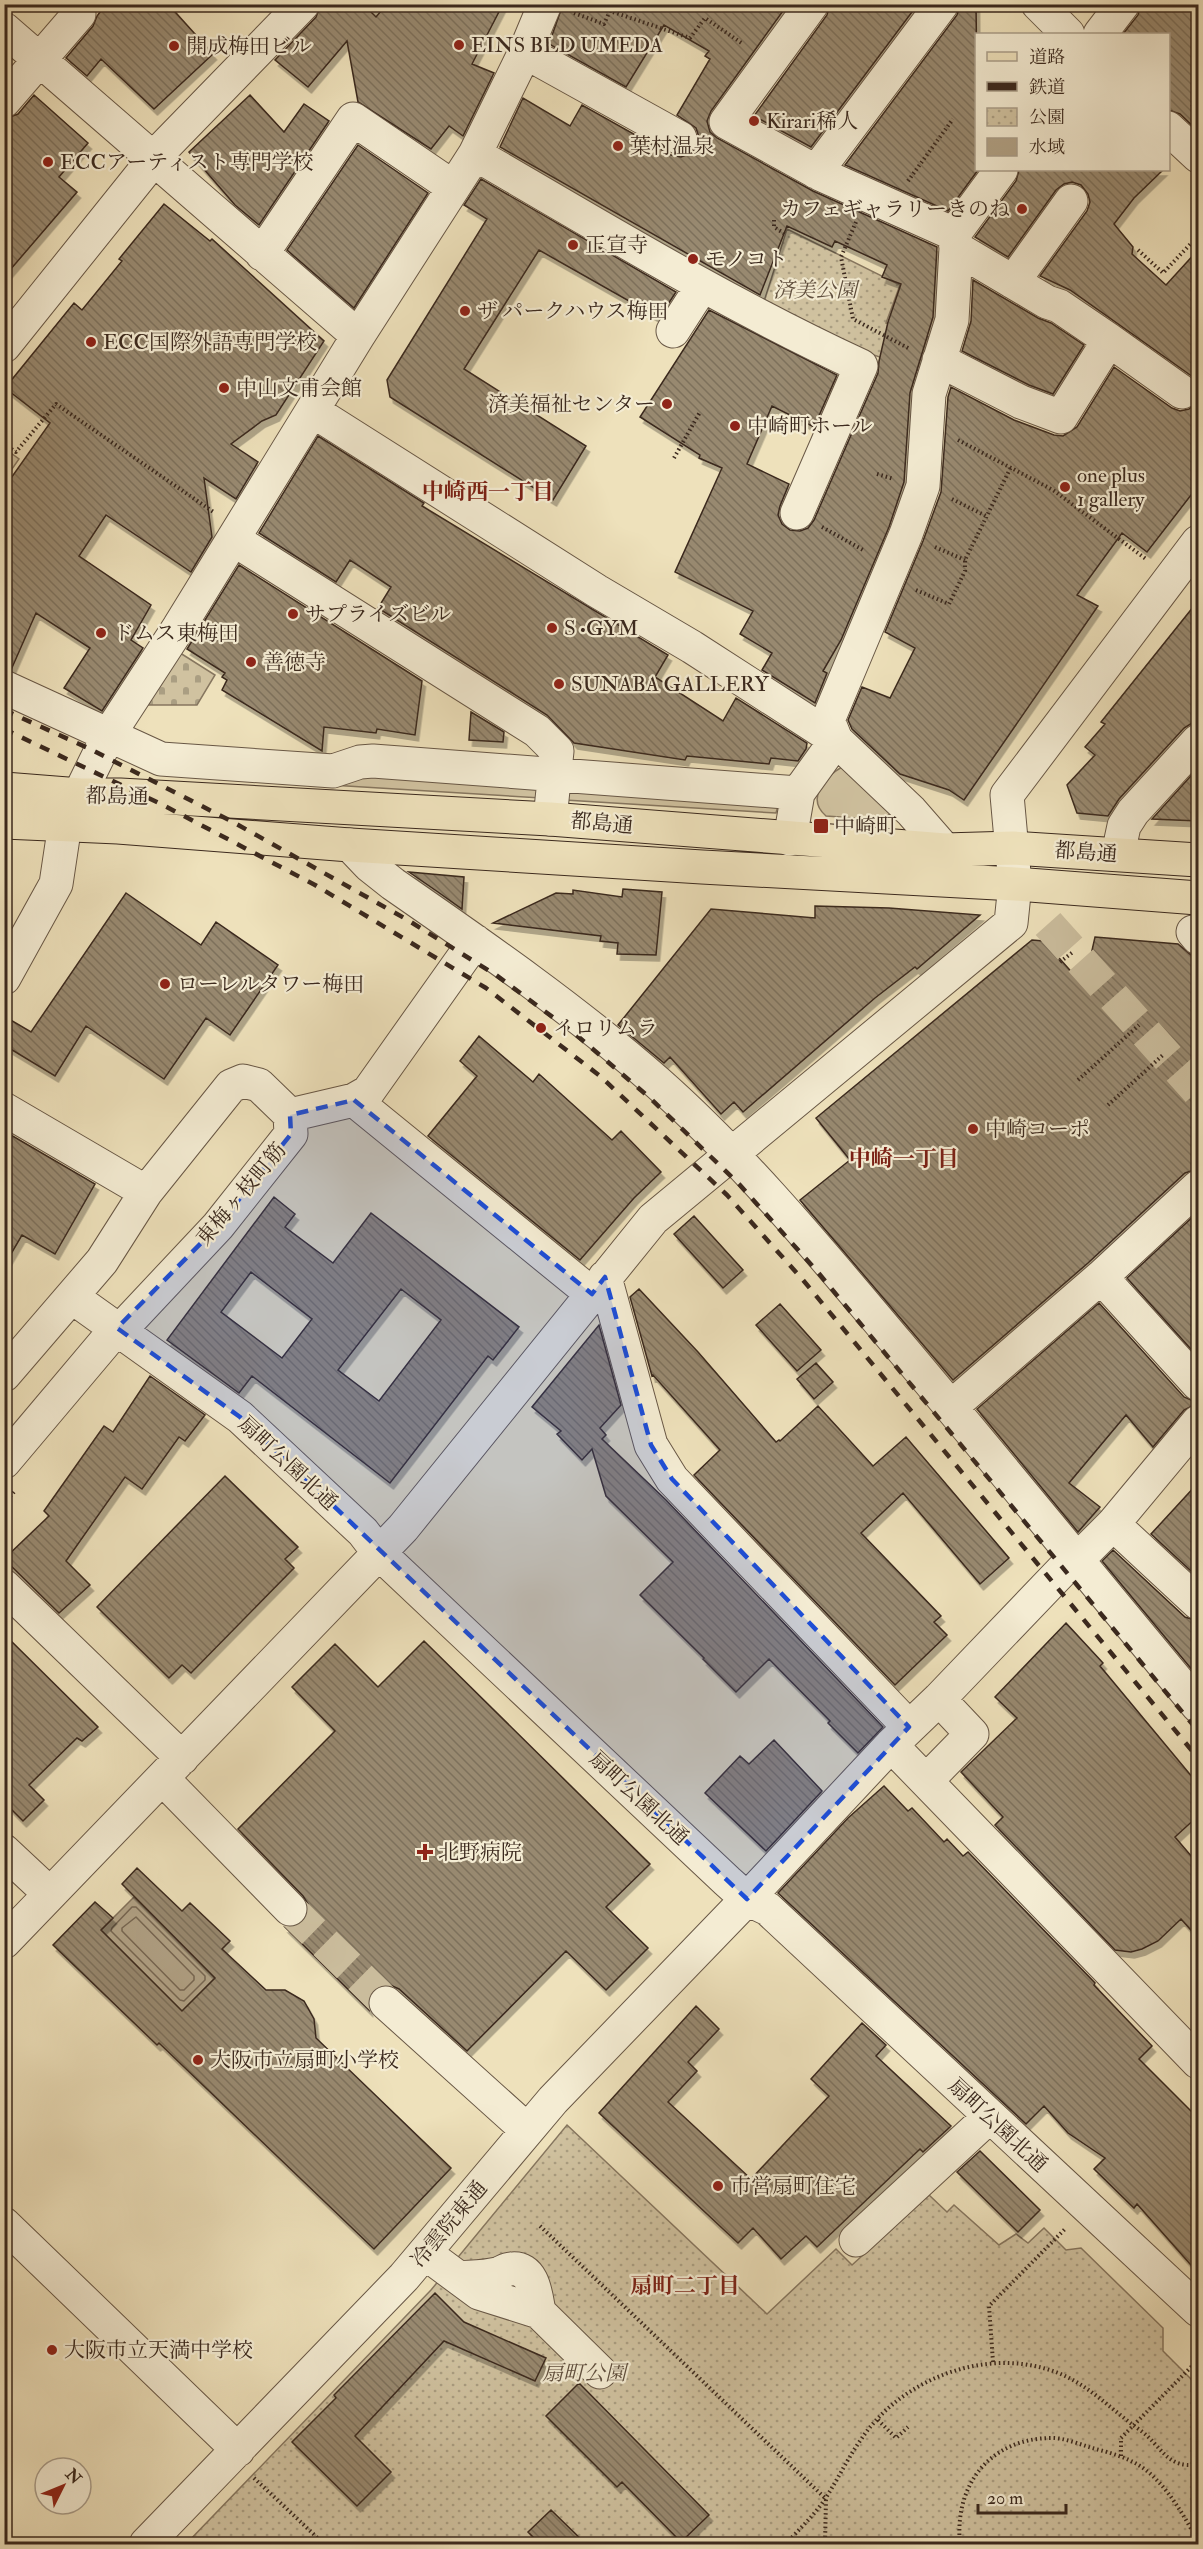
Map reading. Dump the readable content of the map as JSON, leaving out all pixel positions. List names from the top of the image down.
{
  "streets": {
    "main road": ["都島通"],
    "street": ["東梅ヶ枝町筋", "扇町公園北通", "冷雲院東通"]
  },
  "crossings": [
    ["東梅ヶ枝町筋", "扇町公園北通"],
    ["扇町公園北通", "冷雲院東通"]
  ],
  "districts": ["中崎西一丁目", "中崎一丁目", "扇町二丁目"],
  "parks": ["済美公園", "扇町公園"],
  "places": {
    "other": [
      "EINS BLD UMEDA",
      "開成梅田ビル",
      "Kirari稀人",
      "葉村温泉",
      "ECCアーティスト専門学校",
      "カフェギャラリーきのね",
      "正宣寺",
      "モノコト",
      "ザ パークハウス梅田",
      "ECC国際外語専門学校",
      "中山文甫会館",
      "済美福祉センター",
      "中崎町ホール",
      "one plus 1 gallery",
      "サプライズビル",
      "S •GYM",
      "ドムス東梅田",
      "善徳寺",
      "SUNABA GALLERY",
      "ローレルタワー梅田",
      "イロリムラ",
      "中崎コーポ",
      "大阪市立扇町小学校",
      "市営扇町住宅",
      "大阪市立天満中学校"
    ],
    "transit": ["中崎町"],
    "health": ["北野病院"]
  },
  "legend": [
    "道路",
    "鉄道",
    "公園",
    "水域"
  ],
  "scale_bar": "20 m",
  "north": "top right"
}
